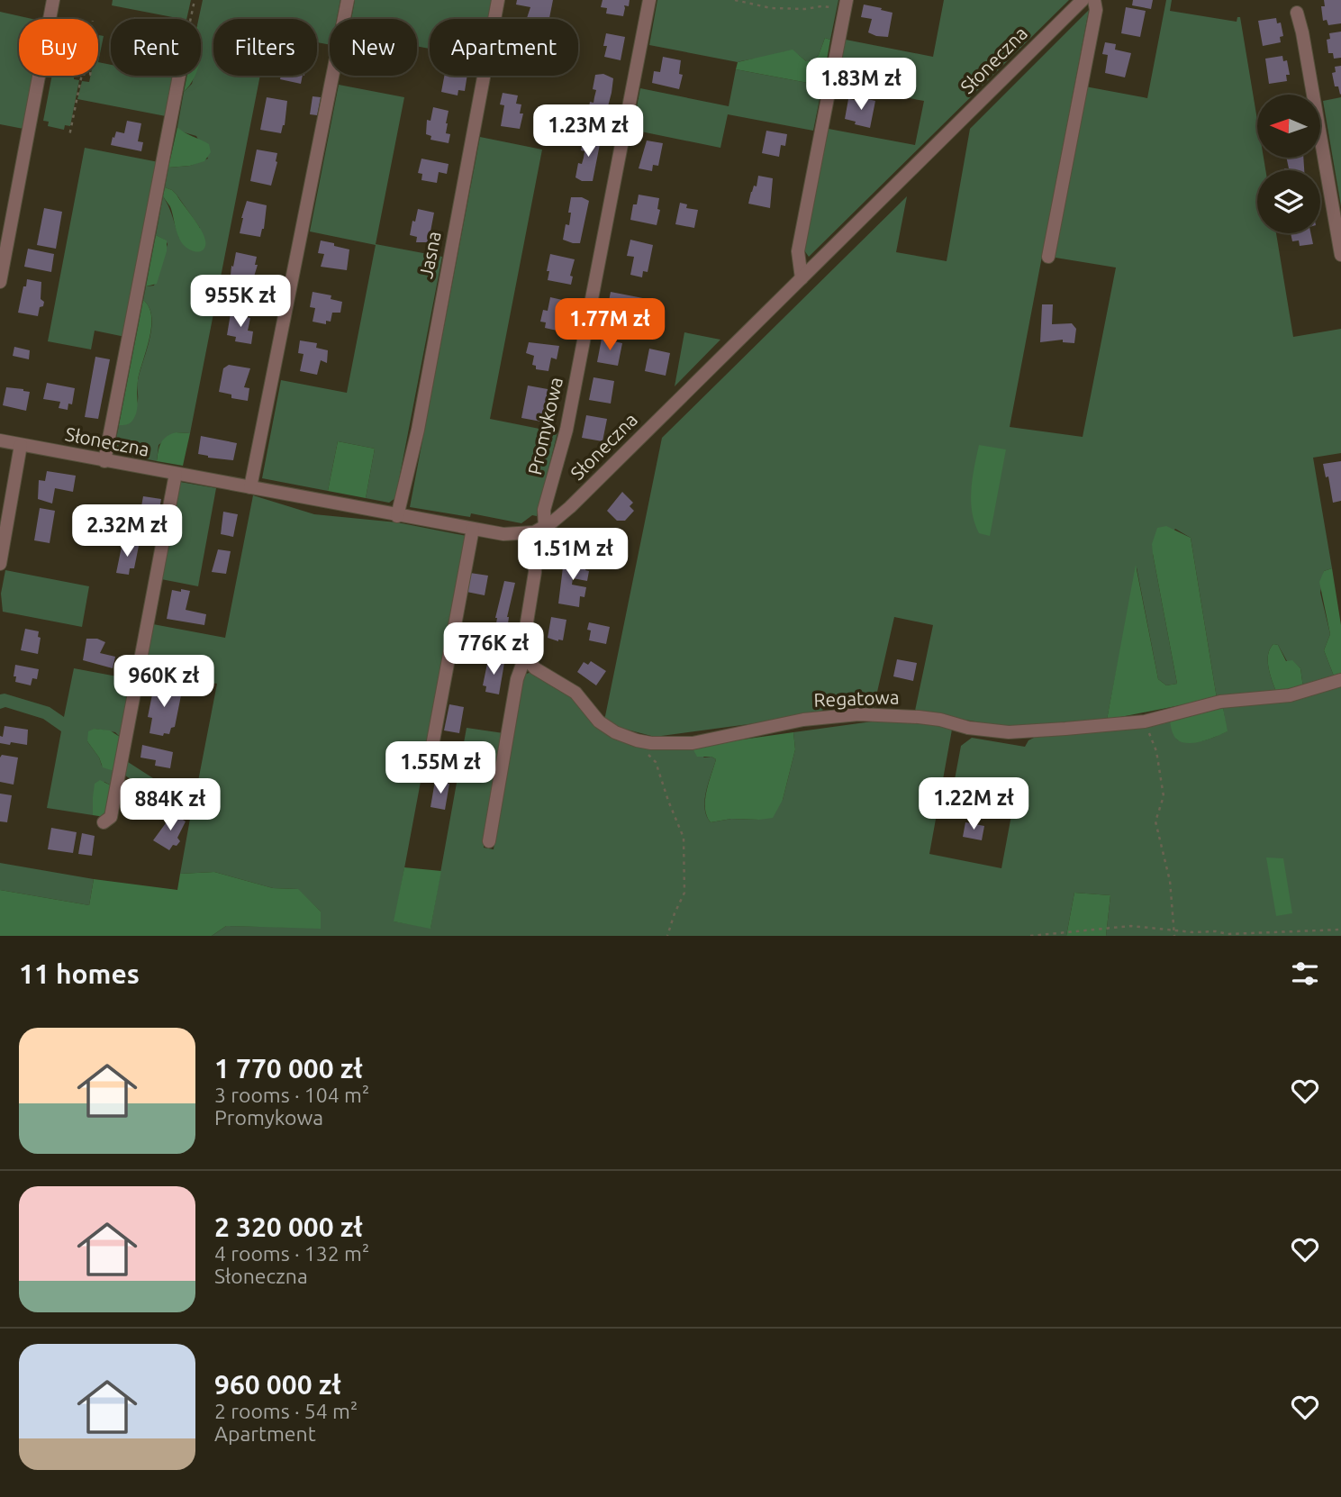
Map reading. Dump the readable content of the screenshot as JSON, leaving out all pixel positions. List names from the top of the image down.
{
  "streets": {
    "street": [
      "Słoneczna",
      "Jasna",
      "Promykowa",
      "Regatowa"
    ]
  },
  "crossings": [
    ["Słoneczna", "Jasna"],
    ["Słoneczna", "Promykowa"]
  ],
  "north": "left",
  "page": {
    "chip": [
      "Buy",
      "Rent",
      "Filters",
      "New",
      "Apartment"
    ],
    "price": [
      "1.83M zł",
      "1.23M zł",
      "955K zł",
      "1.77M zł",
      "2.32M zł",
      "1.51M zł",
      "776K zł",
      "960K zł",
      "1.55M zł",
      "1.22M zł",
      "884K zł"
    ],
    "heading": "11 homes",
    "list": [
      {
        "name": "1 770 000 zł",
        "note": "3 rooms · 104 m² · Promykowa"
      },
      {
        "name": "2 320 000 zł",
        "note": "4 rooms · 132 m² · Słoneczna"
      },
      {
        "name": "960 000 zł",
        "note": "2 rooms · 54 m² · Apartment"
      }
    ]
  }
}
